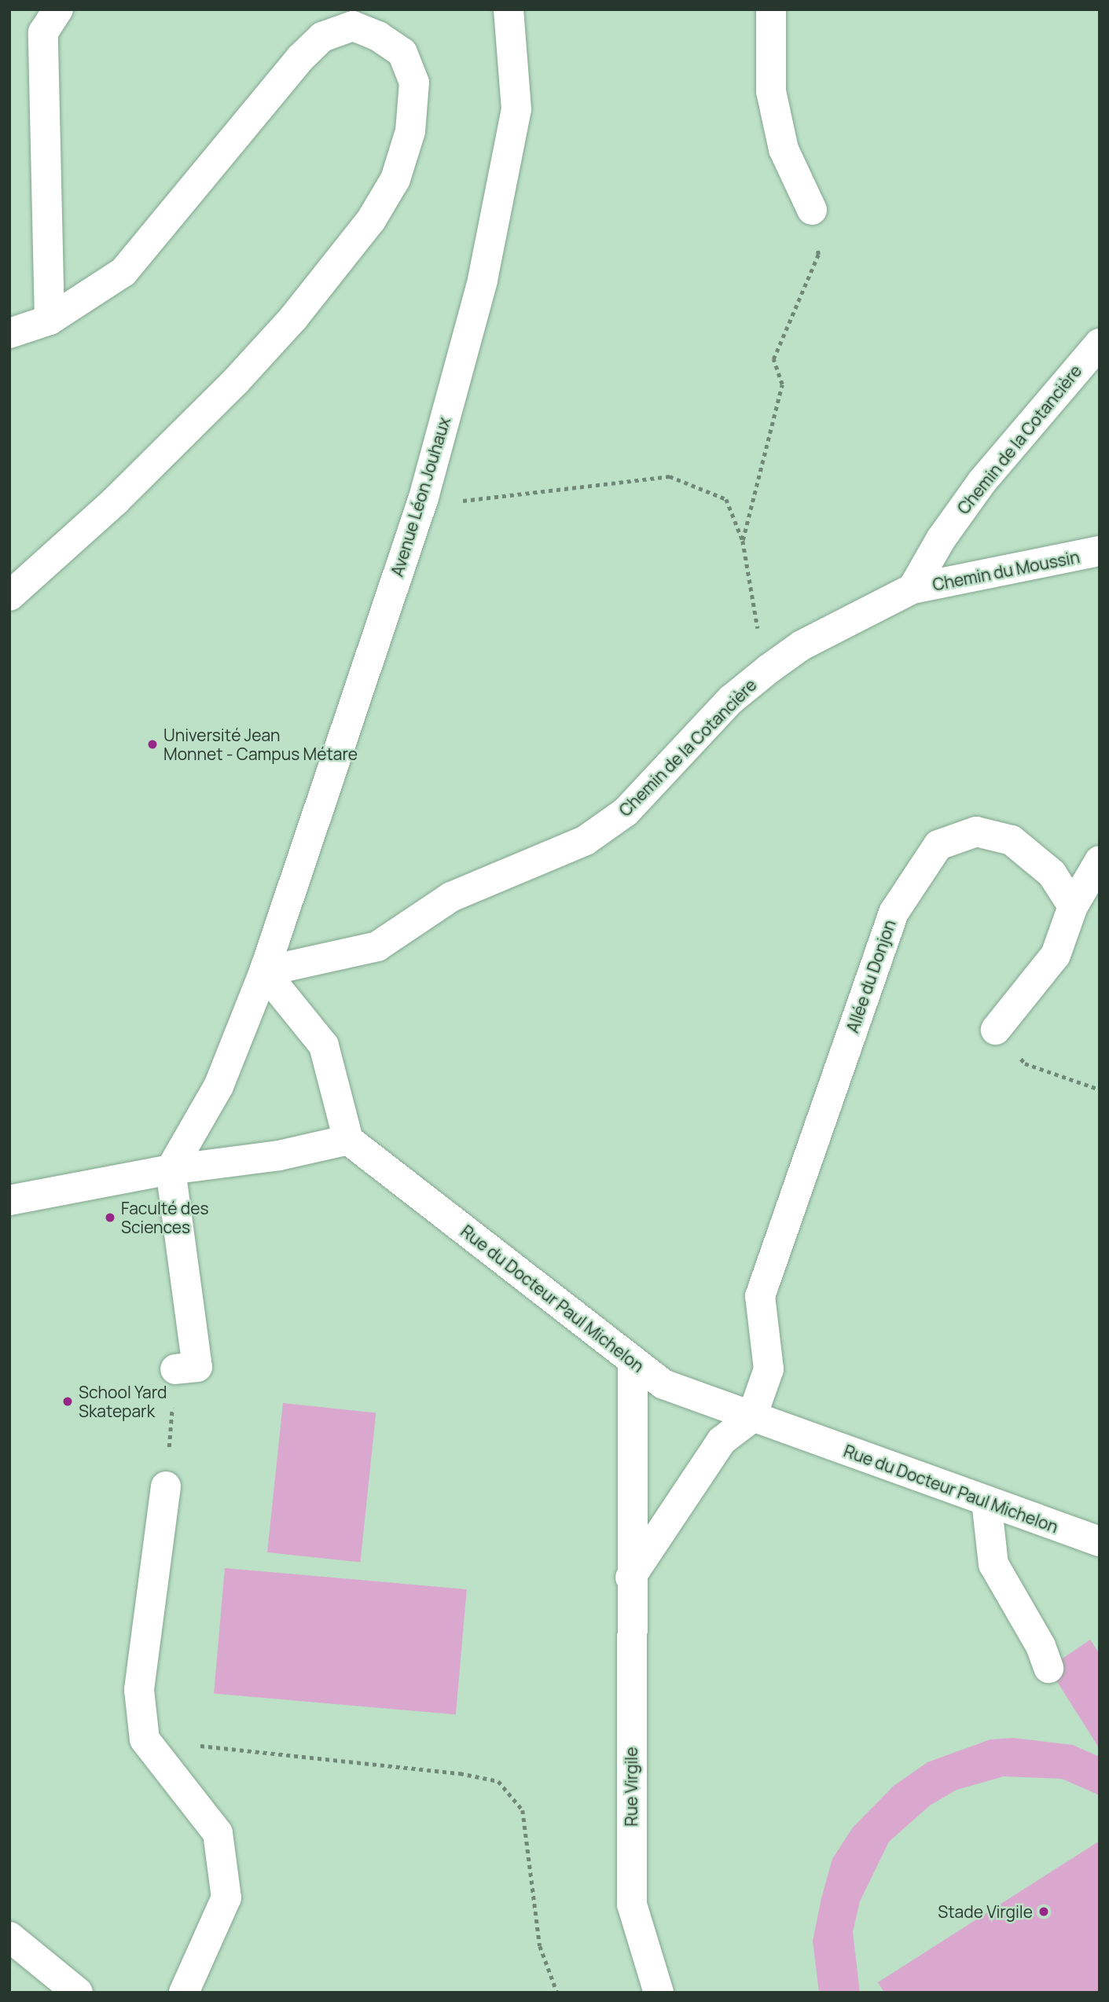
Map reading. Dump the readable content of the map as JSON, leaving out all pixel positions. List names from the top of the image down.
{
  "streets": {
    "street": [
      "Chemin de la Cotancière",
      "Avenue Léon Jouhaux",
      "Chemin du Moussin",
      "Allée du Donjon",
      "Rue du Docteur Paul Michelon",
      "Rue Virgile"
    ]
  },
  "crossings": [
    ["Chemin de la Cotancière", "Avenue Léon Jouhaux"],
    ["Chemin de la Cotancière", "Chemin du Moussin"],
    ["Allée du Donjon", "Rue du Docteur Paul Michelon"],
    ["Rue du Docteur Paul Michelon", "Rue Virgile"]
  ],
  "places": [
    "Université Jean Monnet - Campus Métare",
    "Faculté des Sciences",
    "School Yard Skatepark",
    "Stade Virgile"
  ]
}
